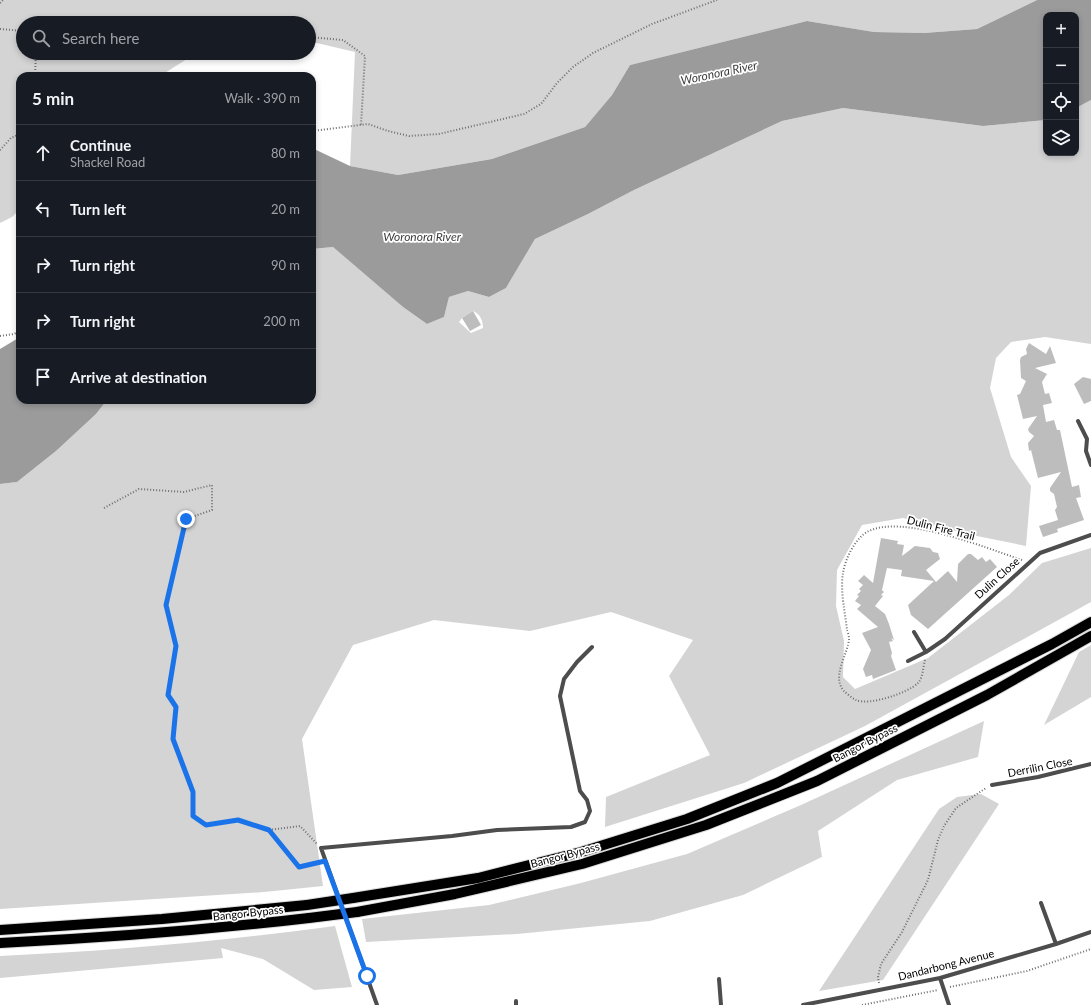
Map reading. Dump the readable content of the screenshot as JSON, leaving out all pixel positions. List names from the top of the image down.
{
  "streets": {
    "main road": ["Bangor Bypass"],
    "street": ["Dulin Close", "Derrilin Close", "Dandarbong Avenue"],
    "path": ["Dulin Fire Trail"]
  },
  "crossings": [
    ["Dulin Fire Trail", "Dulin Close"]
  ],
  "water": ["Woronora River"],
  "page": {
    "map_buttons": ["+", "−"],
    "search": "Search here",
    "heading": ["5 min", "Walk · 390 m"],
    "list": [
      ["Continue", "Shackel Road", "80 m"],
      ["Turn left", "20 m"],
      ["Turn right", "90 m"],
      ["Turn right", "200 m"],
      "Arrive at destination"
    ]
  }
}
